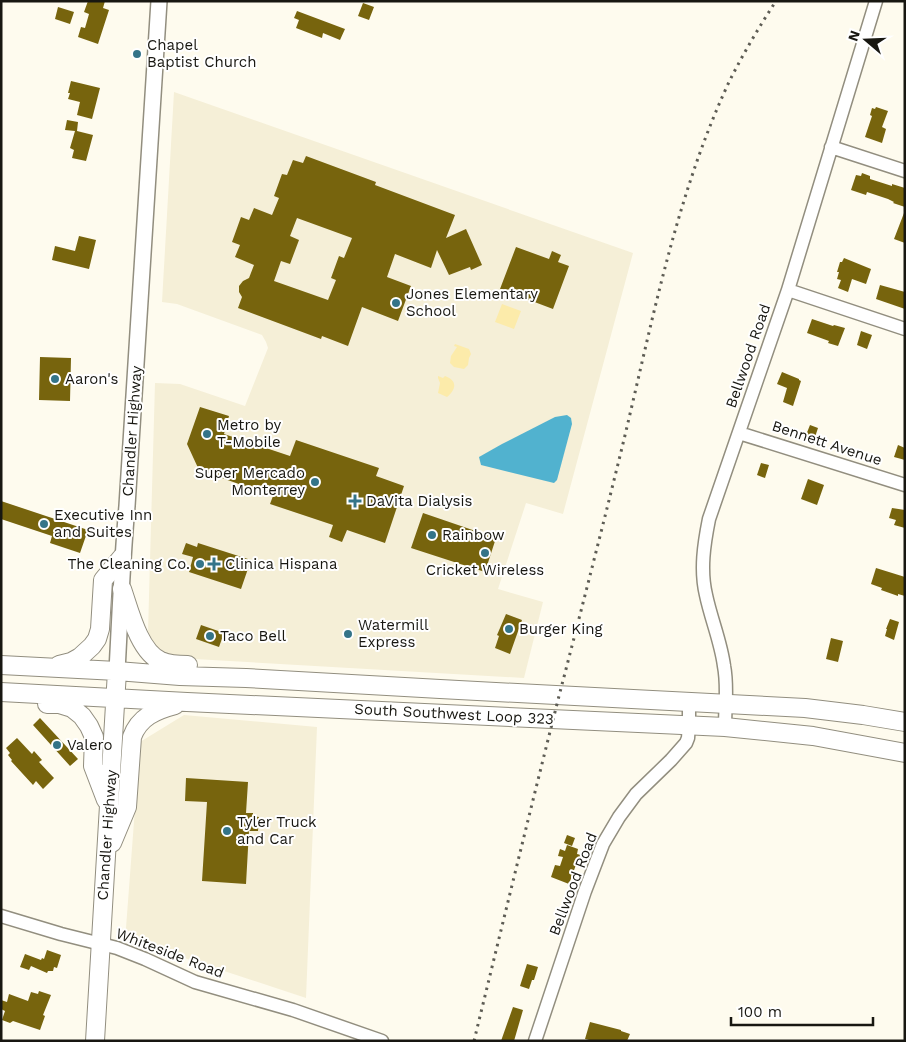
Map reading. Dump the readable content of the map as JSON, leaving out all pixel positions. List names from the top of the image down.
{
  "streets": {
    "highway": ["Chandler Highway", "South Southwest Loop 323"],
    "street": ["Bellwood Road", "Bennett Avenue", "Whiteside Road"]
  },
  "crossings": [
    ["Bellwood Road", "Bennett Avenue"],
    ["Bellwood Road", "South Southwest Loop 323"],
    ["Chandler Highway", "South Southwest Loop 323"],
    ["Chandler Highway", "Whiteside Road"]
  ],
  "places": {
    "other": [
      "Chapel Baptist Church",
      "Jones Elementary School",
      "Aaron's",
      "Metro by T-Mobile",
      "Super Mercado Monterrey",
      "Executive Inn and Suites",
      "Rainbow",
      "Cricket Wireless",
      "The Cleaning Co.",
      "Burger King",
      "Watermill Express",
      "Taco Bell",
      "Valero",
      "Tyler Truck and Car"
    ],
    "health": ["DaVita Dialysis", "Clinica Hispana"]
  },
  "scale_bar": "100 m",
  "north": "left"
}
